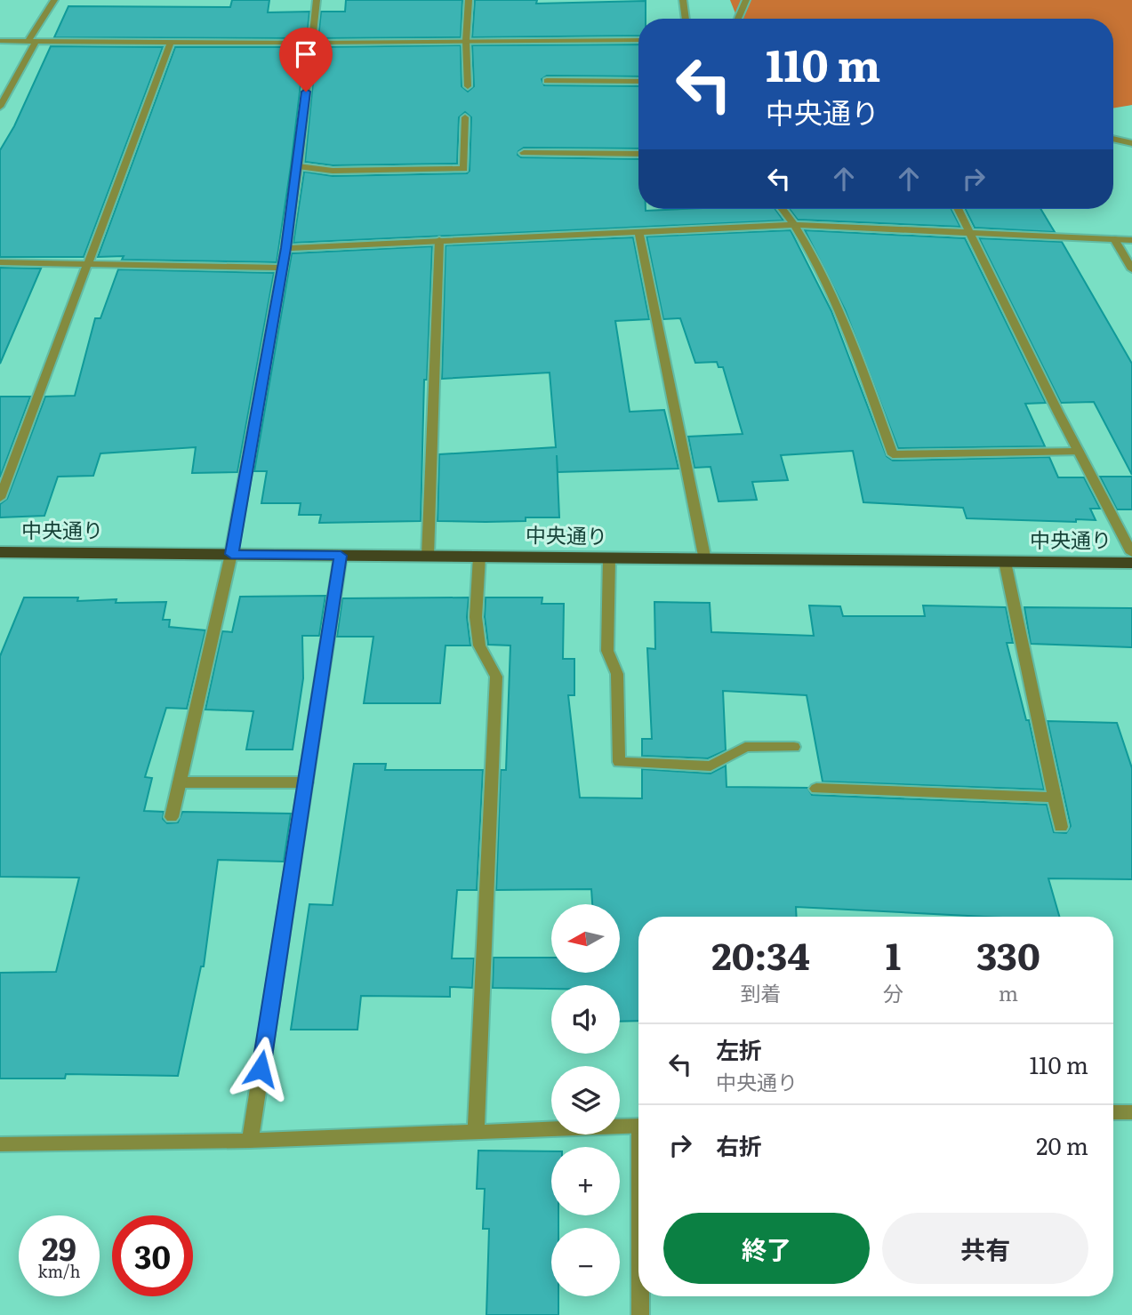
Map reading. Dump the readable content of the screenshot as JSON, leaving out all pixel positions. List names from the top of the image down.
{
  "streets": {
    "highway": ["中央通り"]
  },
  "north": "left",
  "page": {
    "turn": ["110 m", "中央通り"],
    "map_buttons": ["+", "−"],
    "eta": [
      "20:34",
      "到着",
      "1",
      "分",
      "330",
      "m"
    ],
    "list": [
      {
        "name": "左折",
        "note": "中央通り",
        "value": "110 m"
      },
      {
        "name": "右折",
        "value": "20 m"
      }
    ],
    "buttons": ["終了", "共有"],
    "speed": "29 km/h",
    "limit": "30"
  }
}
